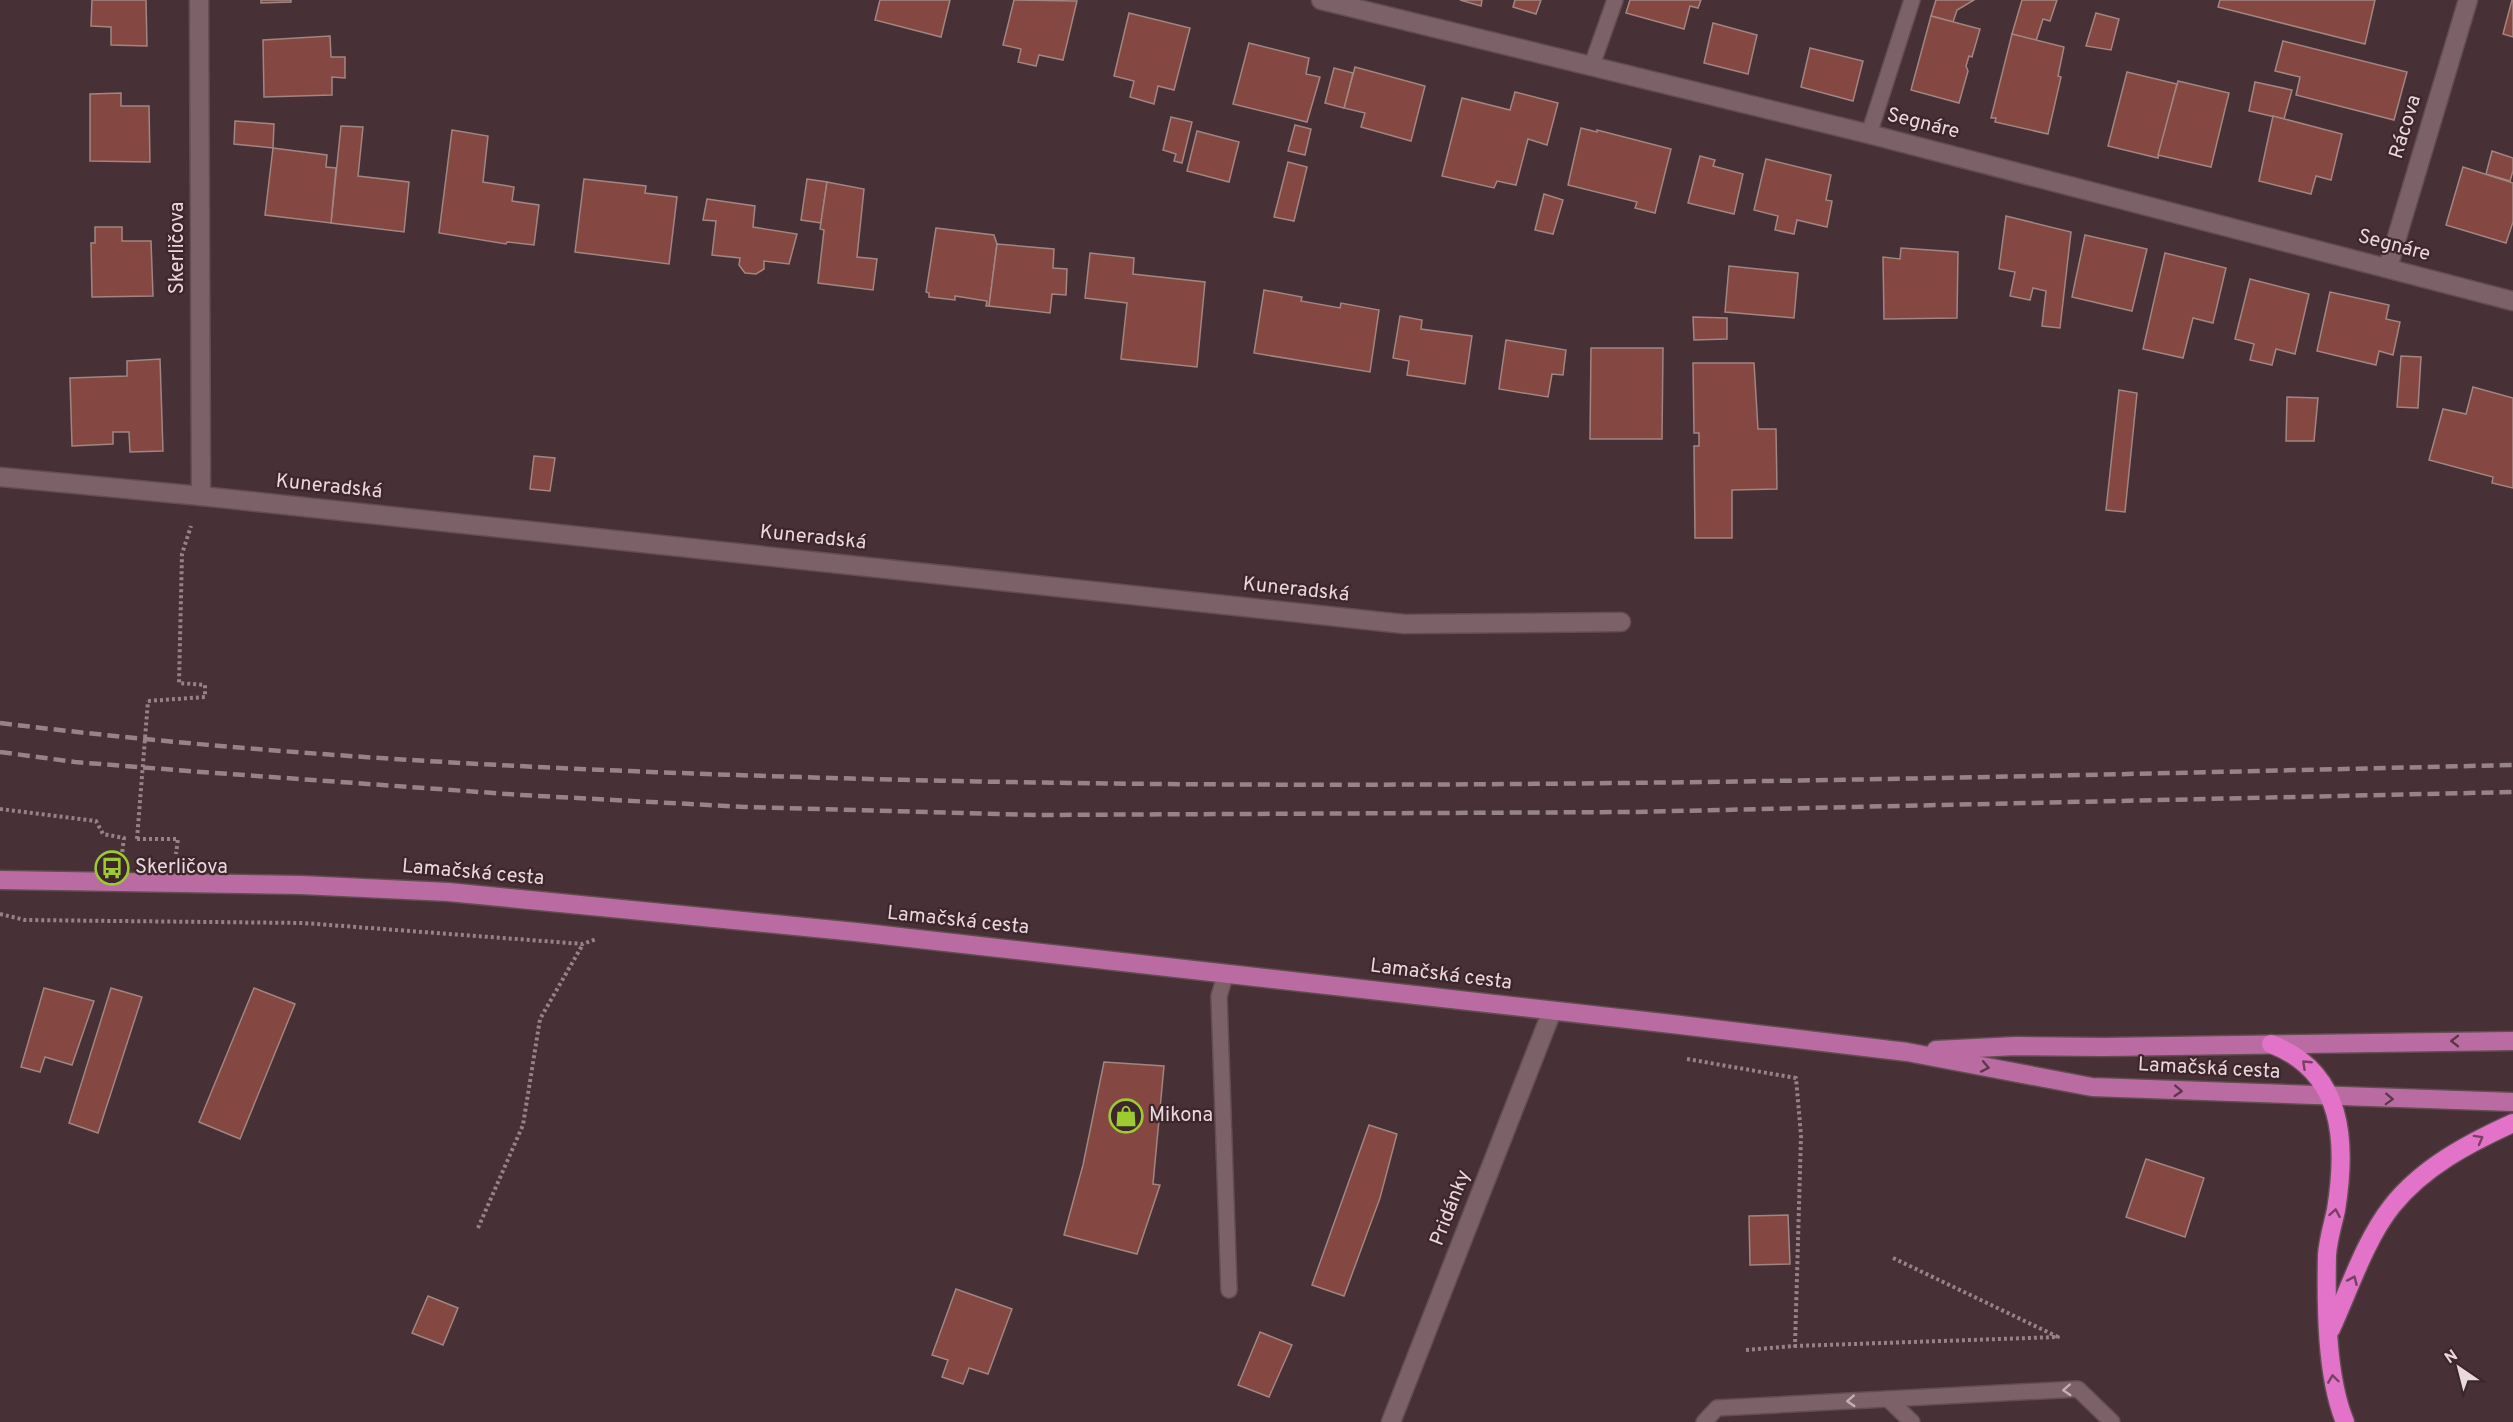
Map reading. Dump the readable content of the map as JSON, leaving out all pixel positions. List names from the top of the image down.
{
  "streets": {
    "main road": ["Lamačská cesta"],
    "street": [
      "Segnáre",
      "Rácova",
      "Skerličova",
      "Kuneradská",
      "Pridánky"
    ]
  },
  "crossings": [
    ["Segnáre", "Rácova"],
    ["Skerličova", "Kuneradská"],
    ["Lamačská cesta", "Pridánky"]
  ],
  "places": {
    "bus stop": ["Skerličova"],
    "shop": ["Mikona"]
  },
  "north": "top left"
}
